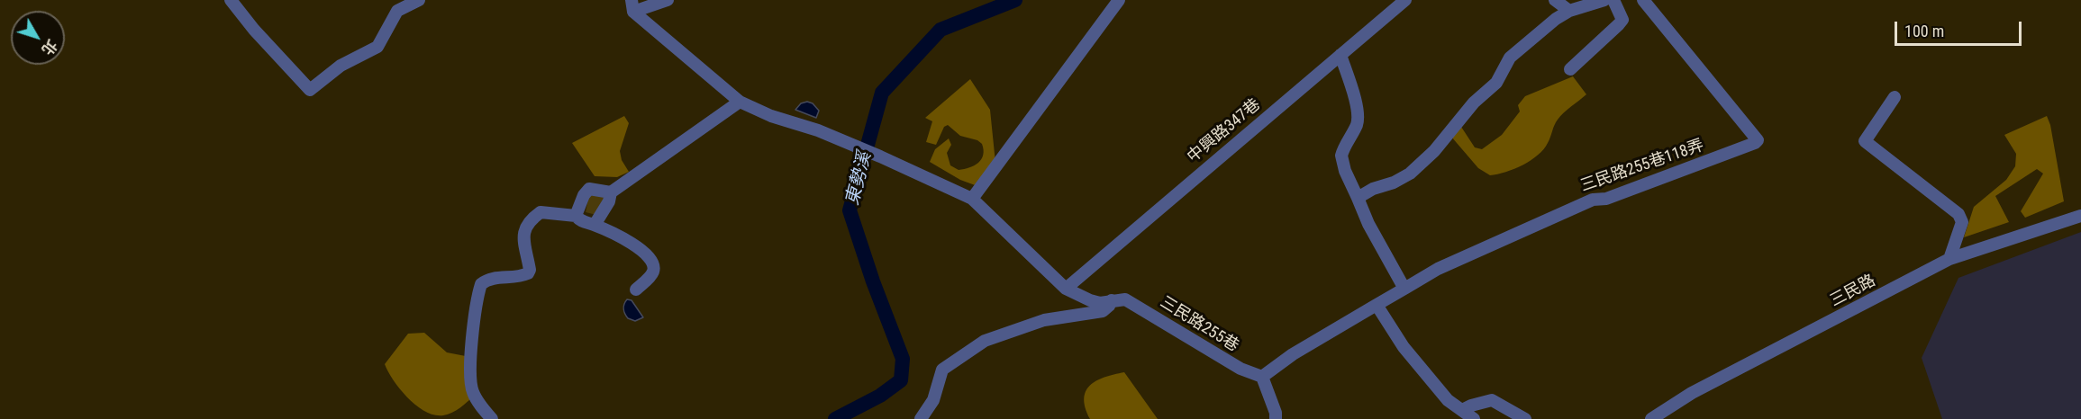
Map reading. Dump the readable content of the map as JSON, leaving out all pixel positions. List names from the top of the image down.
{
  "streets": {
    "street": [
      "中興路347巷",
      "三民路255巷118弄",
      "三民路",
      "三民路255巷"
    ]
  },
  "crossings": [
    ["中興路347巷", "三民路255巷"]
  ],
  "water": ["東勢溪"],
  "scale_bar": "100 m",
  "north": "bottom right"
}
